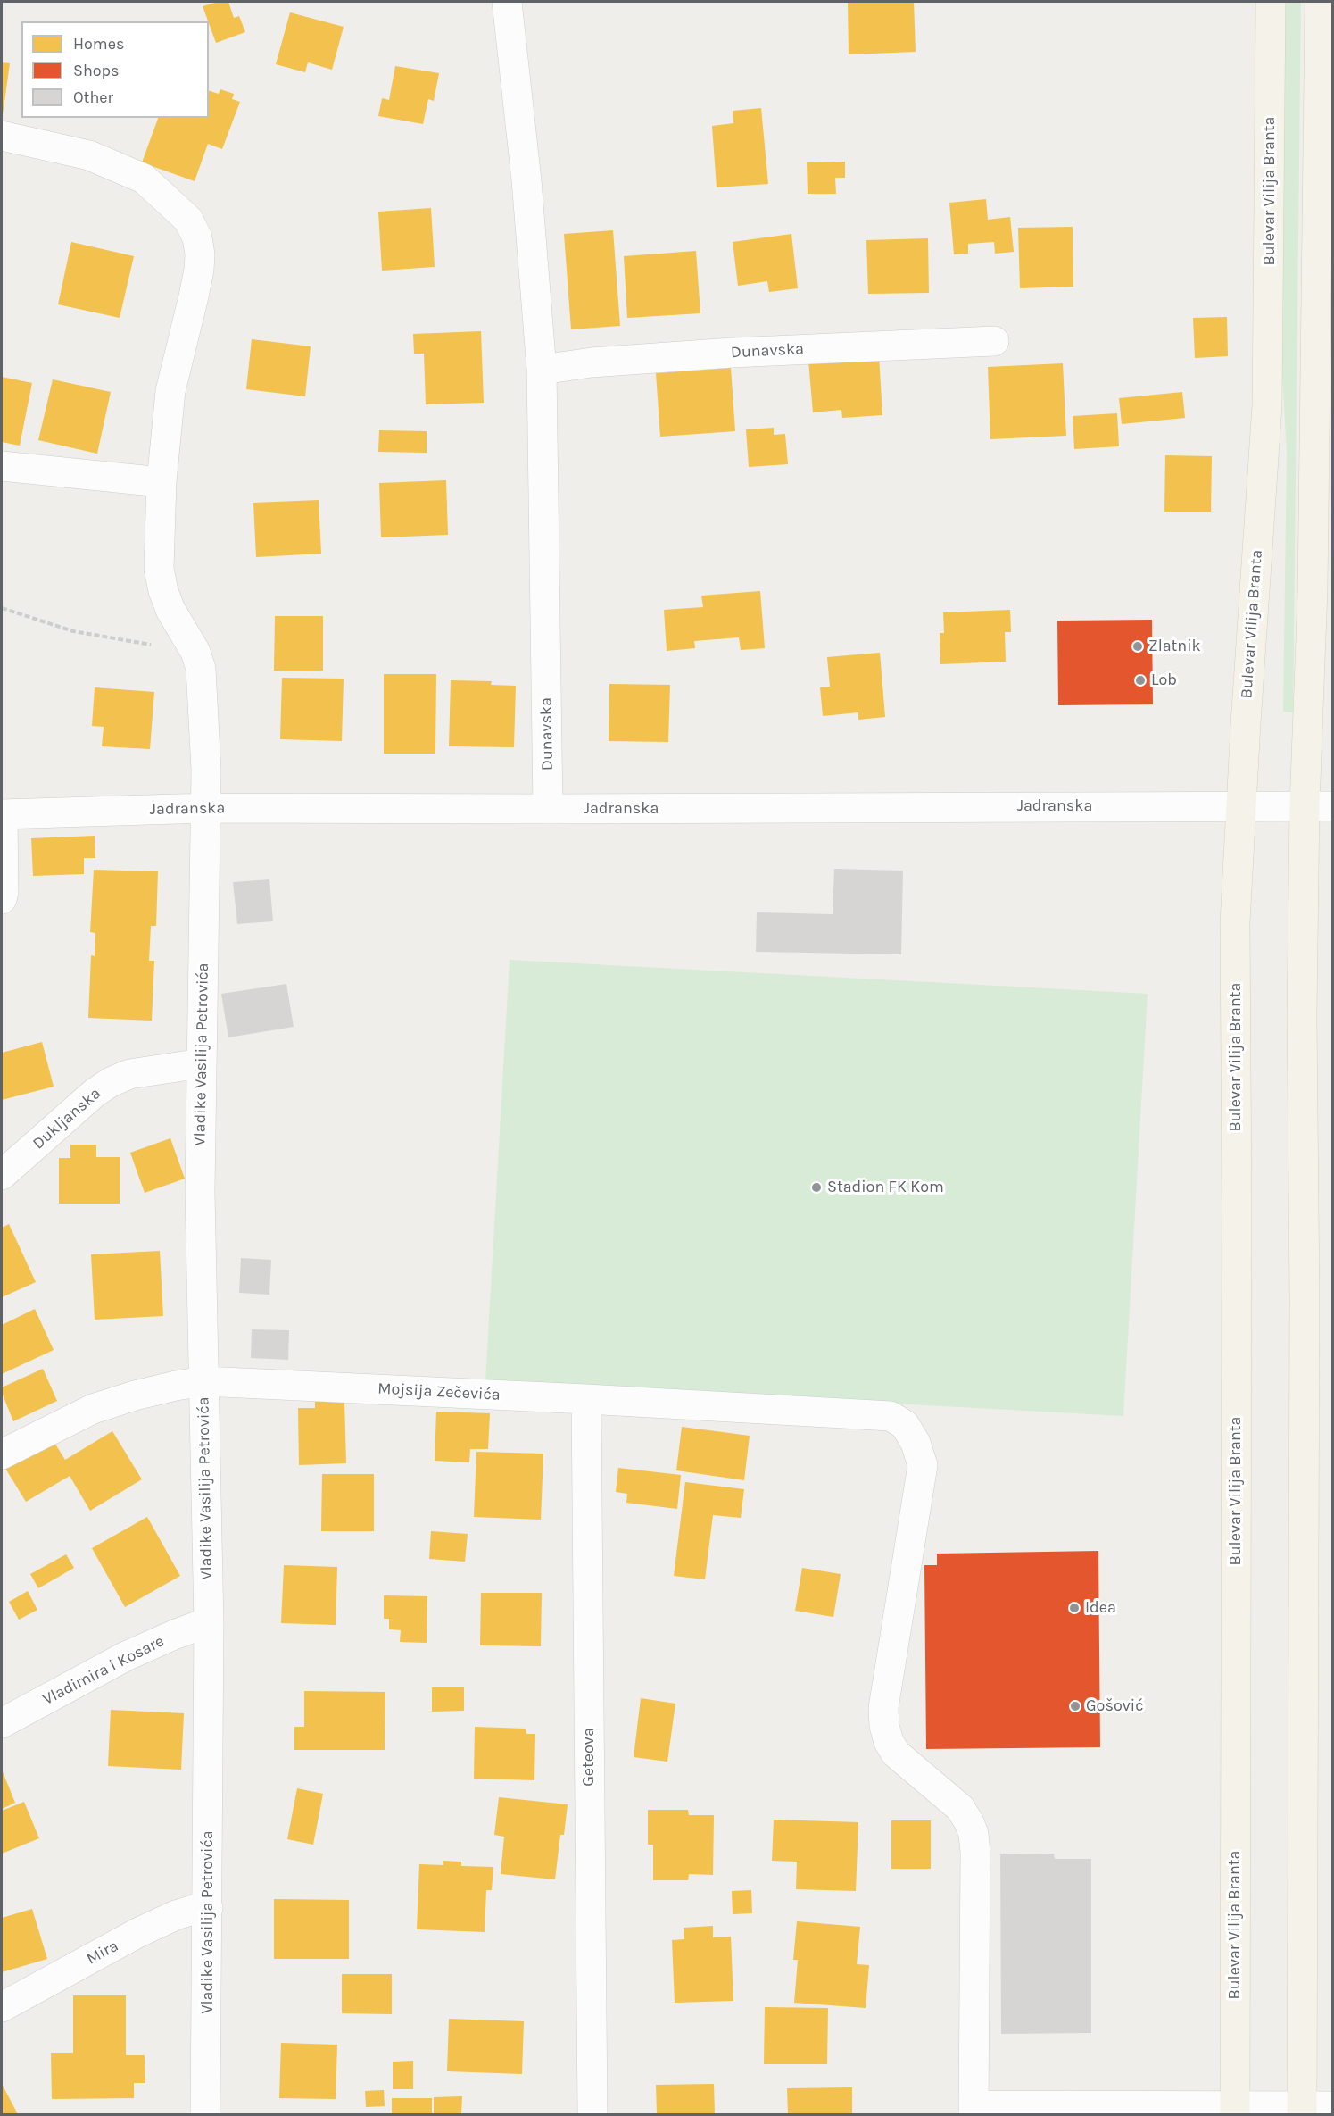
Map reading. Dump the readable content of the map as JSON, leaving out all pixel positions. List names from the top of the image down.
{
  "streets": {
    "main road": ["Bulevar Vilija Branta"],
    "street": [
      "Dunavska",
      "Jadranska",
      "Vladike Vasilija Petrovića",
      "Dukljanska",
      "Mojsija Zečevića",
      "Vladimira i Kosare",
      "Geteova",
      "Mira"
    ]
  },
  "crossings": [
    ["Bulevar Vilija Branta", "Jadranska"],
    ["Dunavska", "Jadranska"],
    ["Jadranska", "Vladike Vasilija Petrovića"],
    ["Vladike Vasilija Petrovića", "Dukljanska"],
    ["Vladike Vasilija Petrovića", "Mojsija Zečevića"],
    ["Vladike Vasilija Petrovića", "Vladimira i Kosare"],
    ["Vladike Vasilija Petrovića", "Mira"],
    ["Mojsija Zečevića", "Geteova"]
  ],
  "places": [
    "Zlatnik",
    "Lob",
    "Stadion FK Kom",
    "Idea",
    "Gošović"
  ],
  "legend": ["Homes", "Shops", "Other"]
}
